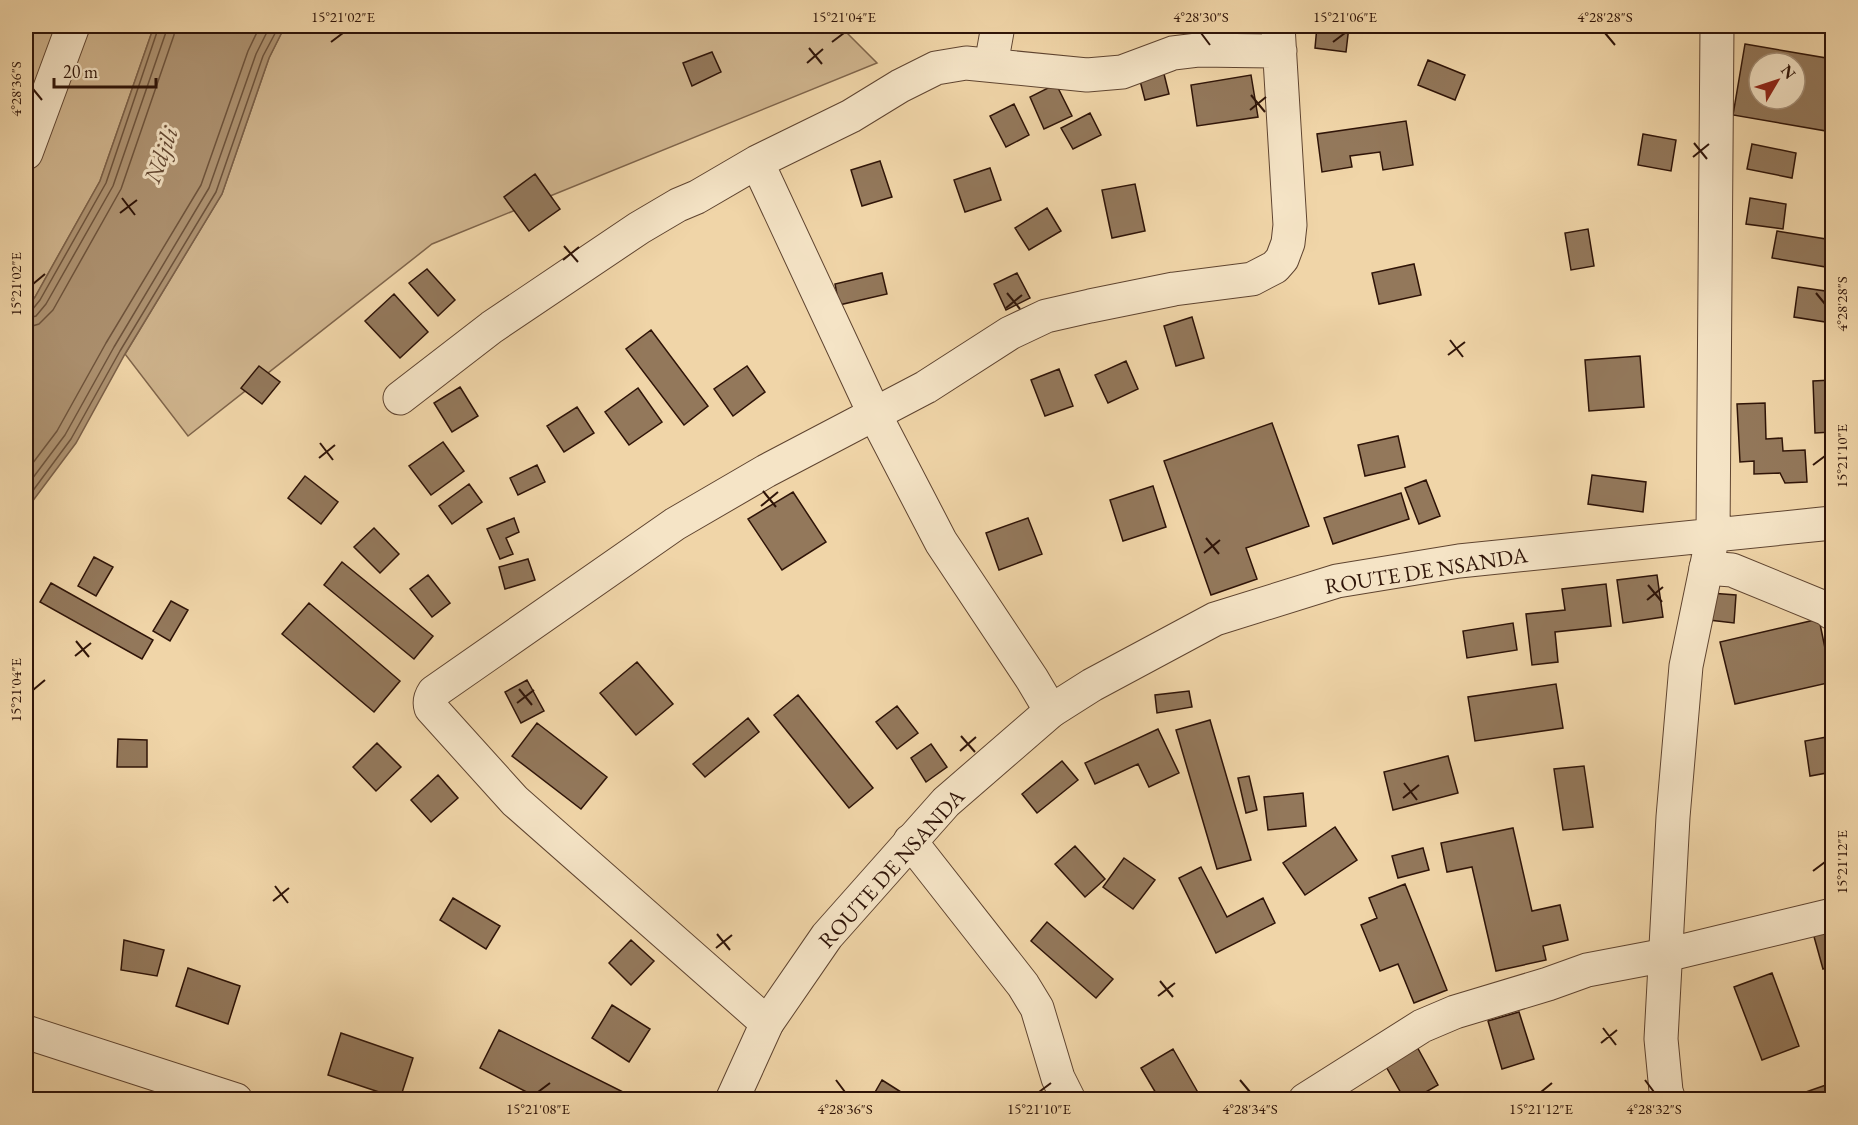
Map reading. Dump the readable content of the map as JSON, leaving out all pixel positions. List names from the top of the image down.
{
  "streets": {
    "street": ["ROUTE DE NSANDA"]
  },
  "water": ["Ndjili"],
  "scale_bar": "20 m",
  "north": "top right",
  "coordinates": [
    "15°21'02\"E",
    "15°21'04\"E",
    "4°28'30\"S",
    "15°21'06\"E",
    "4°28'28\"S",
    "4°28'36\"S",
    "15°21'10\"E",
    "15°21'12\"E",
    "15°21'08\"E",
    "4°28'34\"S",
    "4°28'32\"S"
  ]
}
